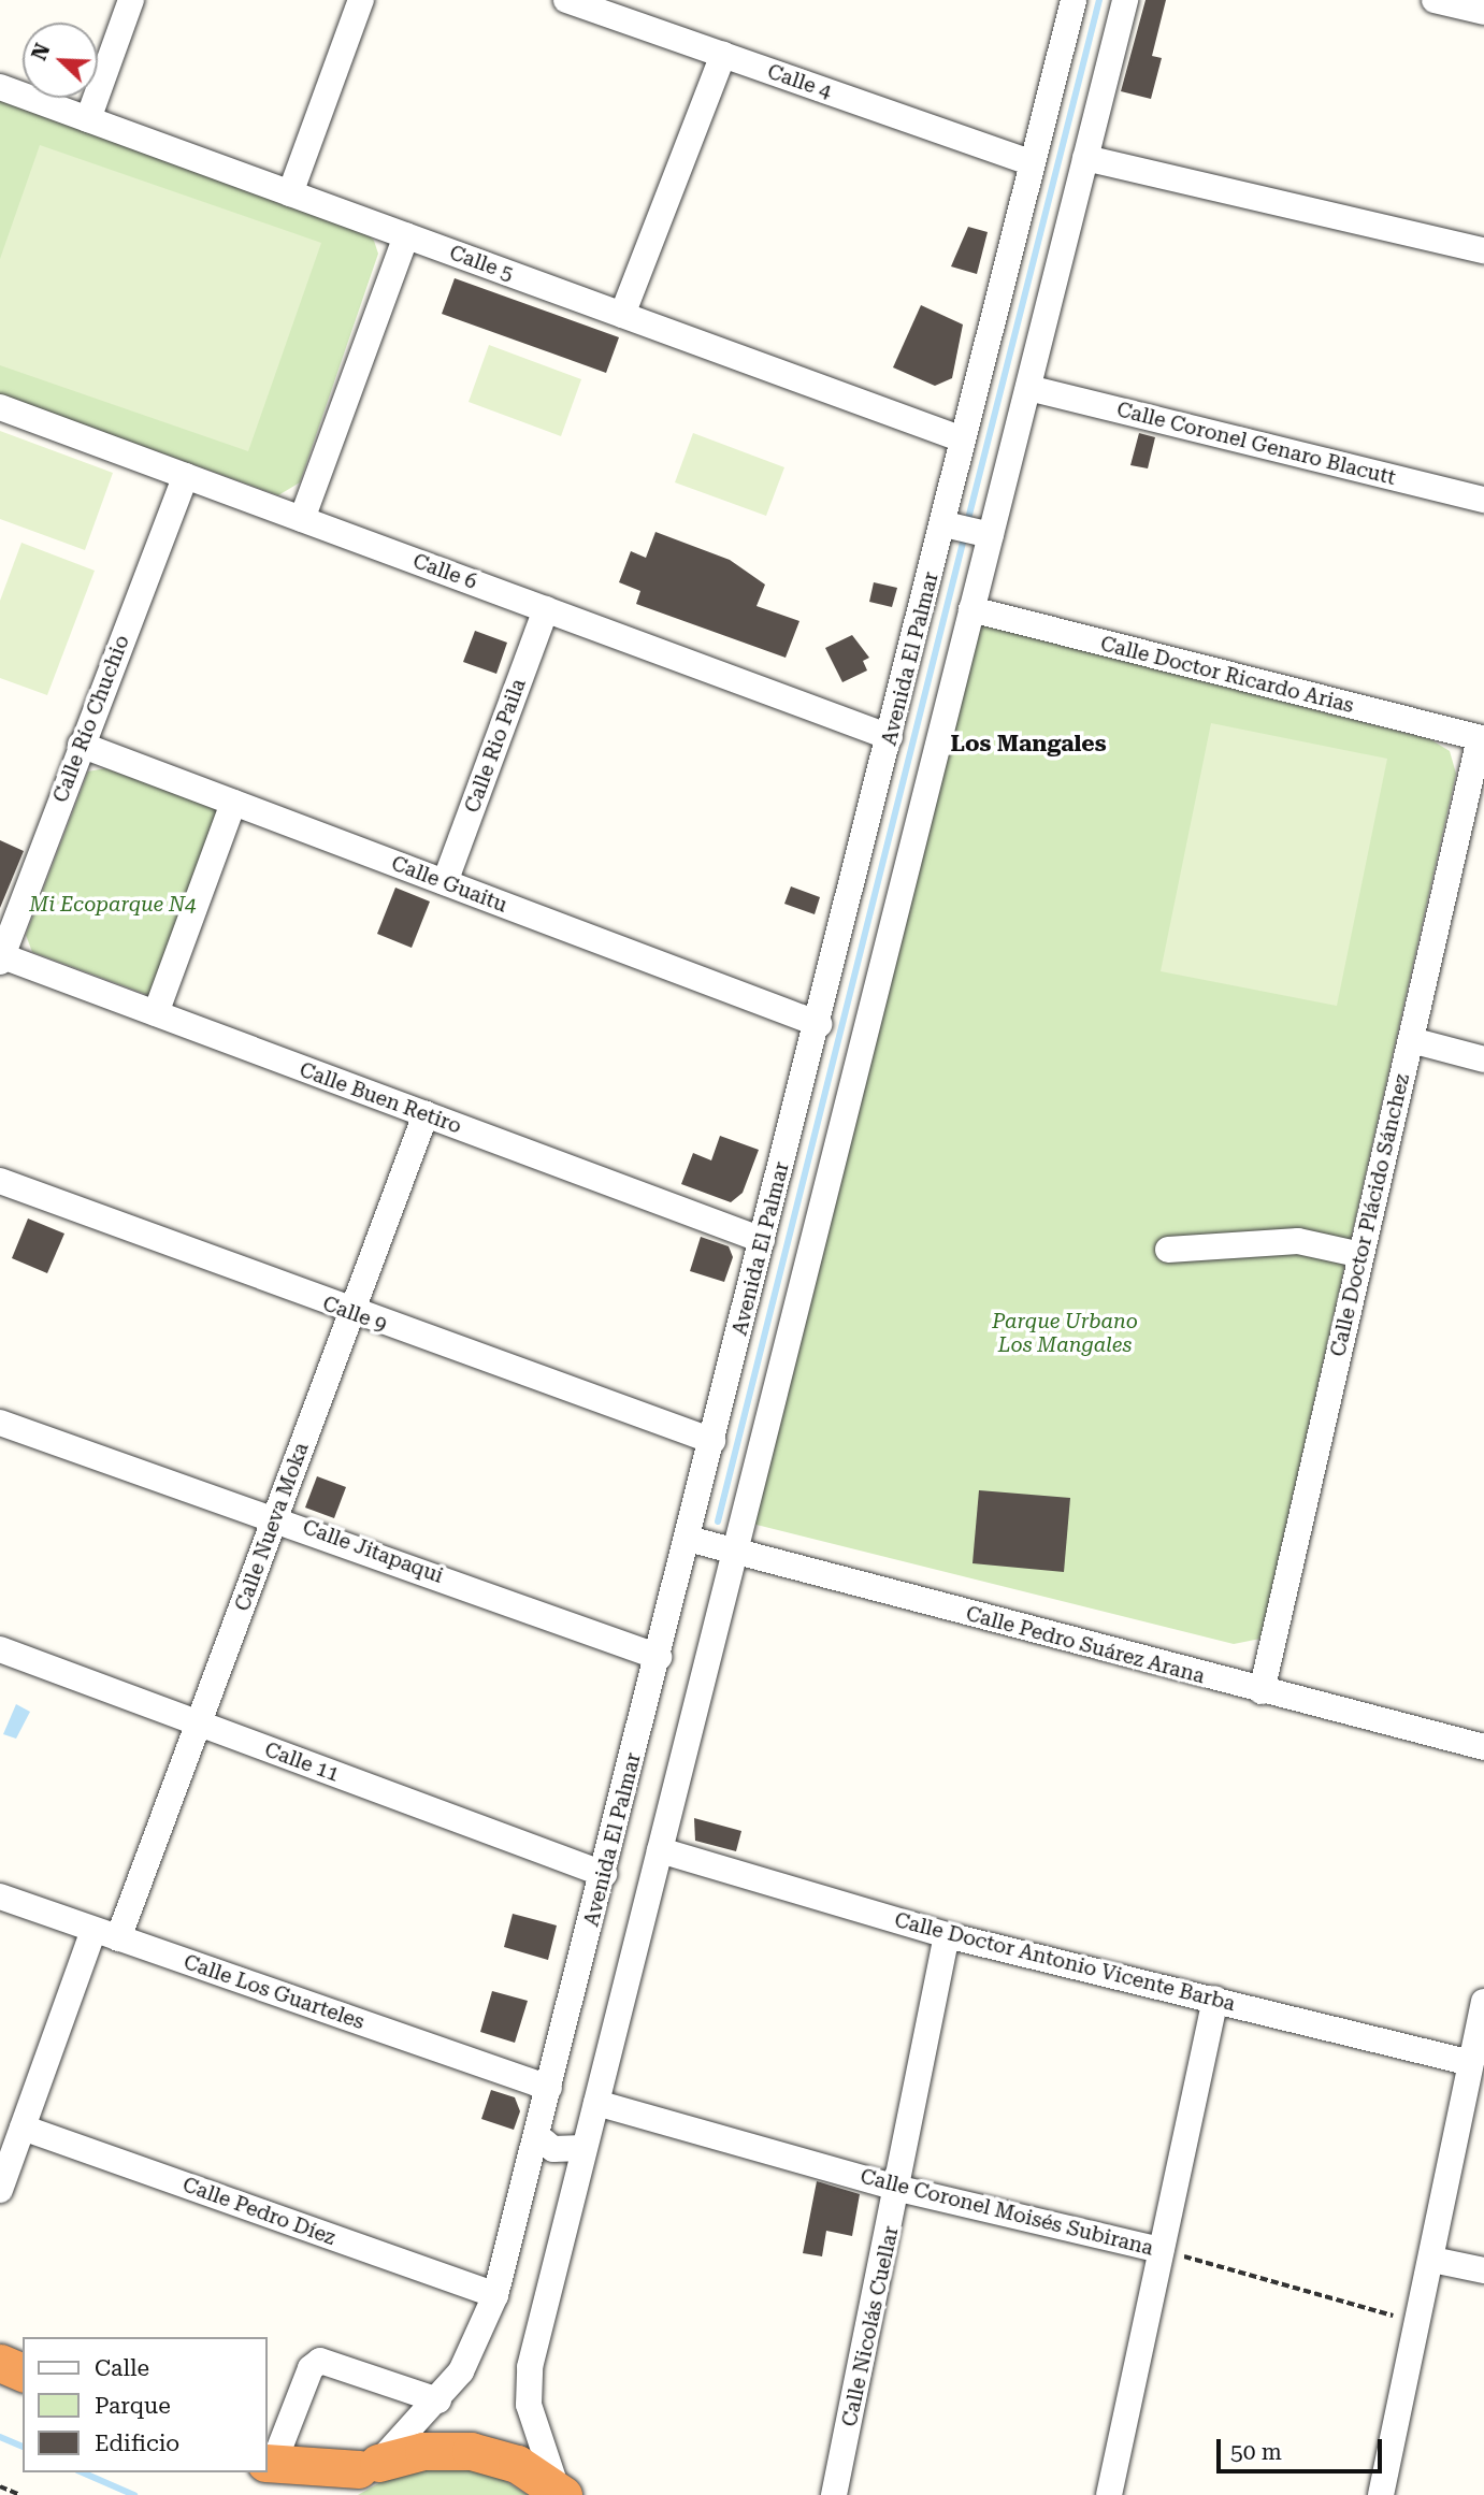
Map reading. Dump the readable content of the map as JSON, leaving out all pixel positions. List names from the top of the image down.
{
  "streets": {
    "street": [
      "Calle 4",
      "Calle 5",
      "Calle Coronel Genaro Blacutt",
      "Calle 6",
      "Avenida El Palmar",
      "Calle Doctor Ricardo Arias",
      "Calle Río Chuchio",
      "Calle Rio Paila",
      "Calle Guaitu",
      "Calle Buen Retiro",
      "Calle Doctor Plácido Sánchez",
      "Calle 9",
      "Calle Nueva Moka",
      "Calle Jitapaqui",
      "Calle Pedro Suárez Arana",
      "Calle 11",
      "Calle Doctor Antonio Vicente Barba",
      "Calle Los Guarteles",
      "Calle Pedro Díez",
      "Calle Coronel Moisés Subirana",
      "Calle Nicolás Cuellar"
    ]
  },
  "crossings": [
    ["Calle 4", "Avenida El Palmar"],
    ["Calle 5", "Avenida El Palmar"],
    ["Calle Coronel Genaro Blacutt", "Avenida El Palmar"],
    ["Calle 6", "Avenida El Palmar"],
    ["Calle 6", "Calle Río Chuchio"],
    ["Calle 6", "Calle Rio Paila"],
    ["Avenida El Palmar", "Calle Doctor Ricardo Arias"],
    ["Avenida El Palmar", "Calle Guaitu"],
    ["Avenida El Palmar", "Calle Buen Retiro"],
    ["Avenida El Palmar", "Calle 9"],
    ["Avenida El Palmar", "Calle Jitapaqui"],
    ["Avenida El Palmar", "Calle Pedro Suárez Arana"],
    ["Avenida El Palmar", "Calle 11"],
    ["Avenida El Palmar", "Calle Doctor Antonio Vicente Barba"],
    ["Avenida El Palmar", "Calle Los Guarteles"],
    ["Avenida El Palmar", "Calle Pedro Díez"],
    ["Avenida El Palmar", "Calle Coronel Moisés Subirana"],
    ["Calle Doctor Ricardo Arias", "Calle Doctor Plácido Sánchez"],
    ["Calle Río Chuchio", "Calle Guaitu"],
    ["Calle Río Chuchio", "Calle Buen Retiro"],
    ["Calle Rio Paila", "Calle Guaitu"],
    ["Calle Buen Retiro", "Calle Nueva Moka"],
    ["Calle Doctor Plácido Sánchez", "Calle Pedro Suárez Arana"],
    ["Calle 9", "Calle Nueva Moka"],
    ["Calle Nueva Moka", "Calle Jitapaqui"],
    ["Calle Nueva Moka", "Calle 11"],
    ["Calle Nueva Moka", "Calle Los Guarteles"],
    ["Calle Nueva Moka", "Calle Pedro Díez"],
    ["Calle Doctor Antonio Vicente Barba", "Calle Nicolás Cuellar"],
    ["Calle Coronel Moisés Subirana", "Calle Nicolás Cuellar"]
  ],
  "districts": ["Los Mangales"],
  "parks": ["Mi Ecoparque N4", "Parque Urbano Los Mangales"],
  "legend": ["Calle", "Parque", "Edificio"],
  "scale_bar": "50 m",
  "north": "top left"
}
